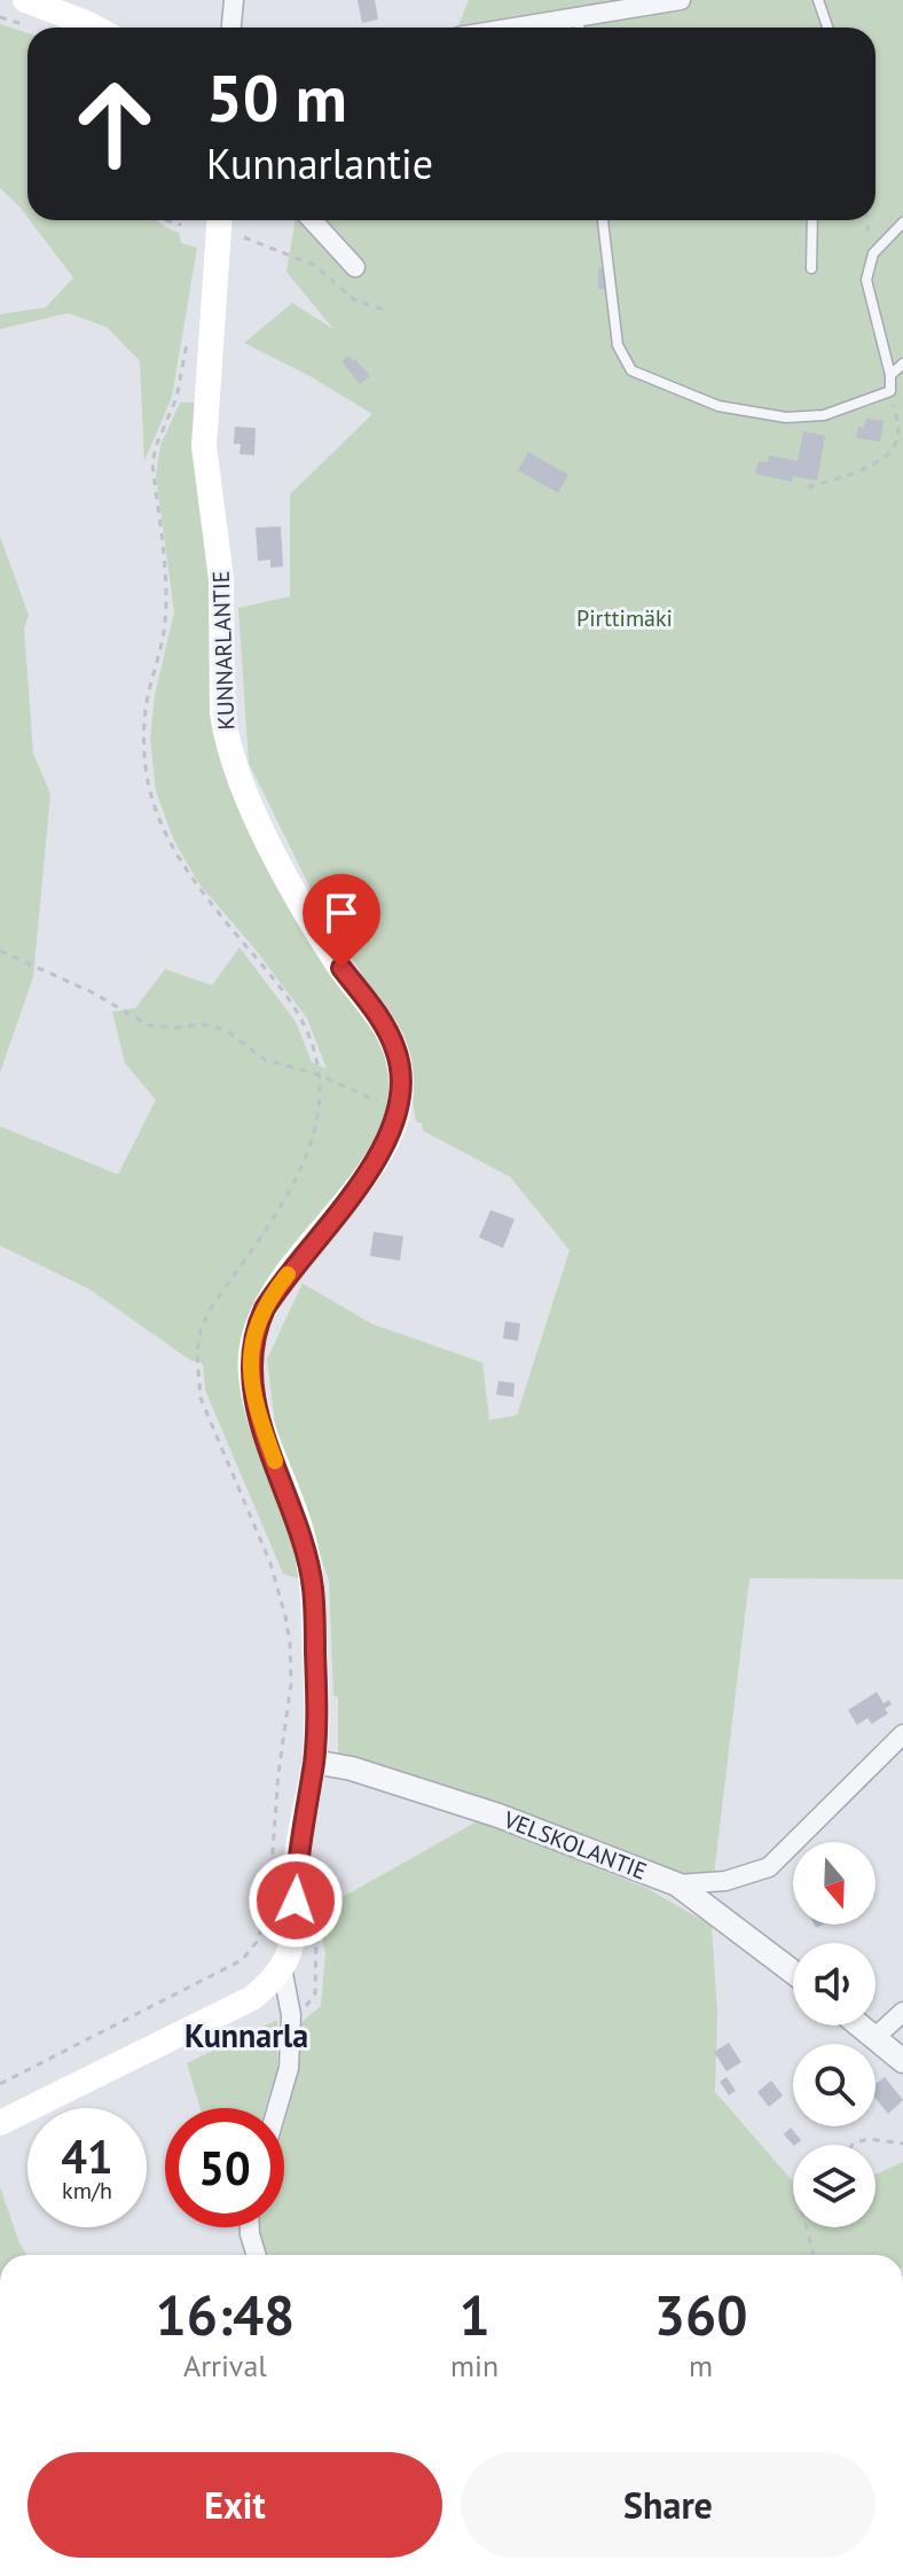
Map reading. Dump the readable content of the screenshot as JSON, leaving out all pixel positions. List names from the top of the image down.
{
  "streets": {
    "main road": ["KUNNARLANTIE"],
    "street": ["VELSKOLANTIE"]
  },
  "crossings": [
    ["KUNNARLANTIE", "VELSKOLANTIE"]
  ],
  "districts": ["Kunnarla"],
  "parks": ["Pirttimäki"],
  "north": "bottom",
  "page": {
    "turn": ["50 m", "Kunnarlantie"],
    "speed": "41 km/h",
    "limit": "50",
    "eta": [
      "16:48",
      "Arrival",
      "1",
      "min",
      "360",
      "m"
    ],
    "buttons": ["Exit", "Share"]
  }
}
